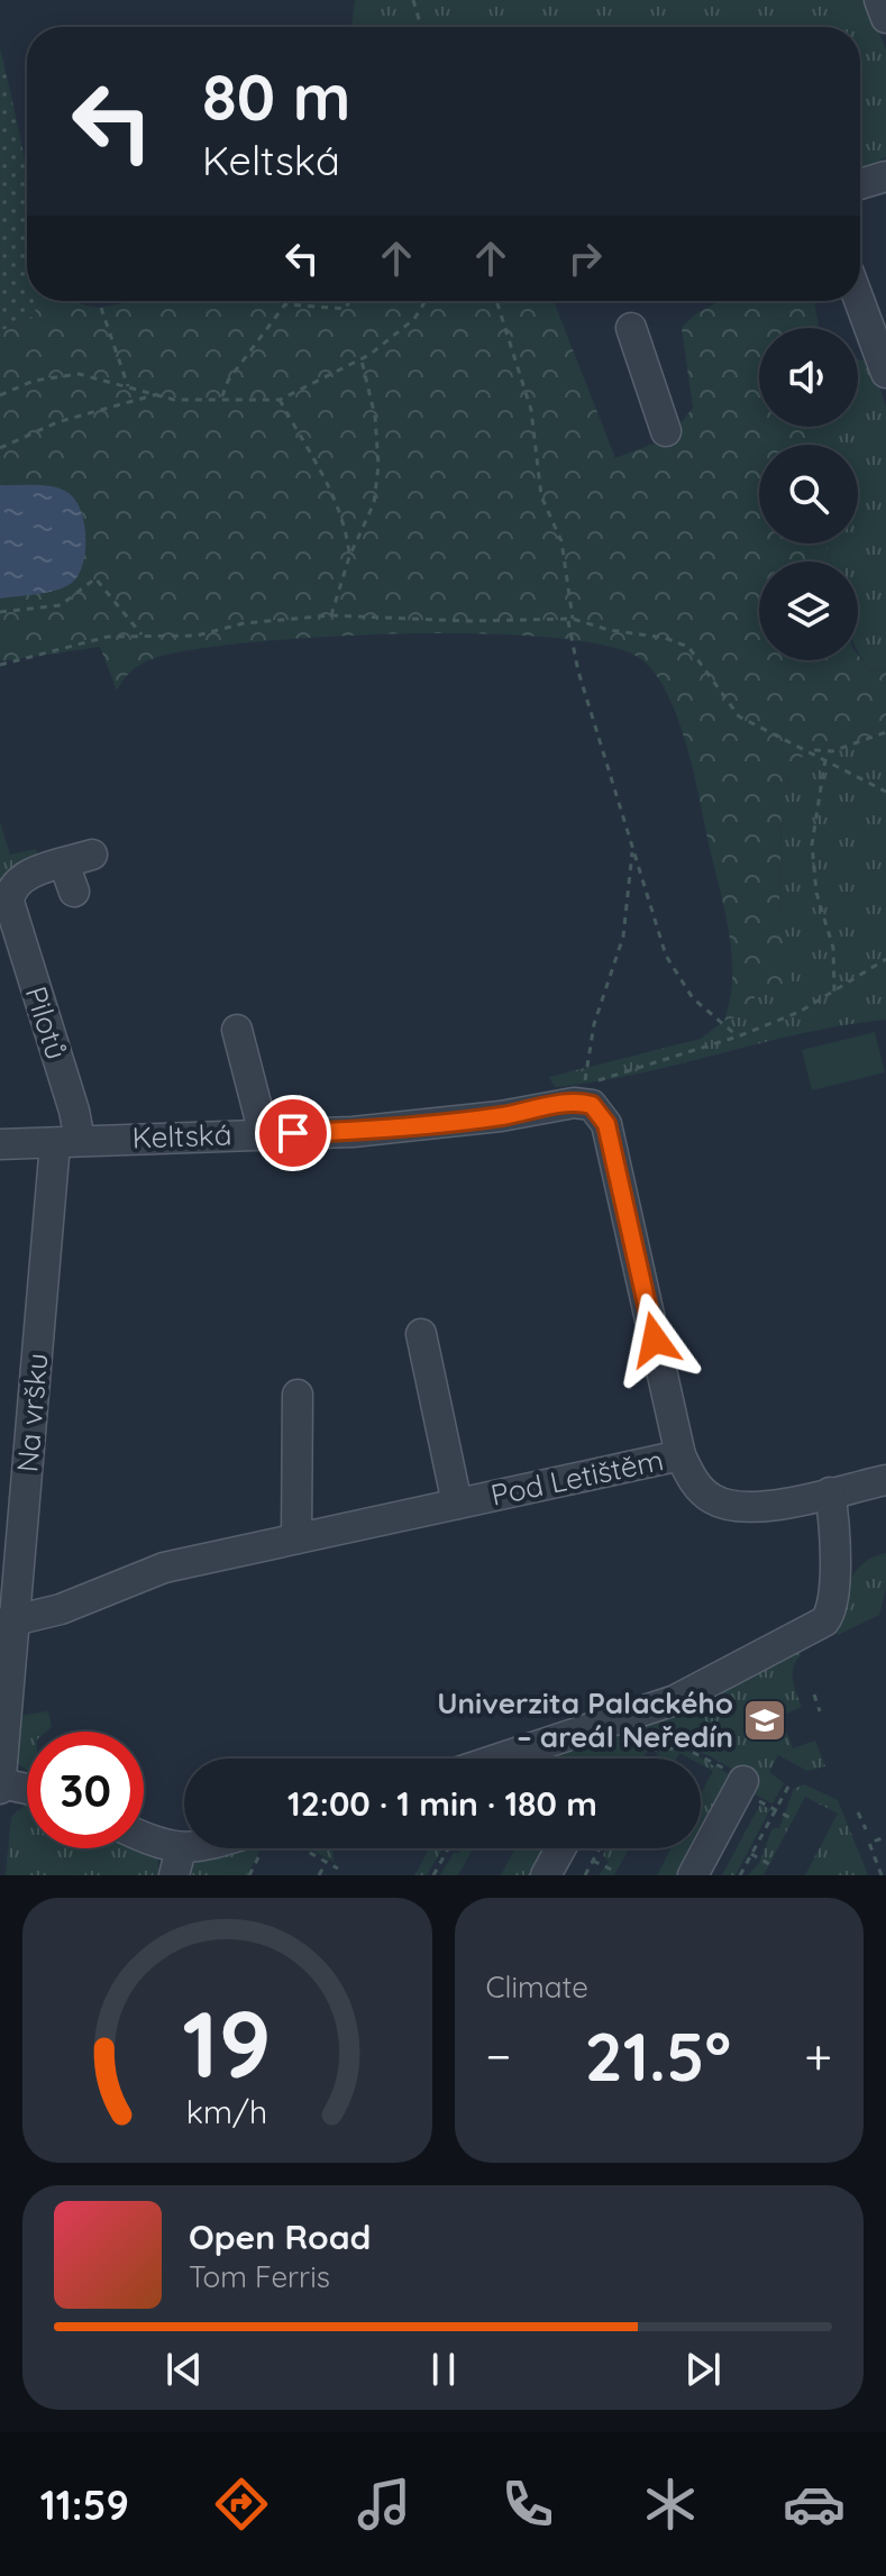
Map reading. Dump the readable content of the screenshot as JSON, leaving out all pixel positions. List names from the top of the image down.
{
  "streets": {
    "street": [
      "Pilotů",
      "Keltská",
      "Na vršku",
      "Pod Letištěm"
    ]
  },
  "crossings": [
    ["Pilotů", "Keltská"],
    ["Pilotů", "Na vršku"],
    ["Keltská", "Na vršku"],
    ["Na vršku", "Pod Letištěm"]
  ],
  "places": {
    "school or university": ["Univerzita Palackého – areál Neředín"]
  },
  "page": {
    "turn": ["80 m", "Keltská"],
    "limit": "30",
    "trip": "12:00 · 1 min · 180 m",
    "tile": "Climate",
    "heat": ["−", "21.5°", "+"],
    "song": ["Open Road", "Tom Ferris"],
    "tabs": "11:59",
    "gauge": ["19", "km/h"]
  }
}
